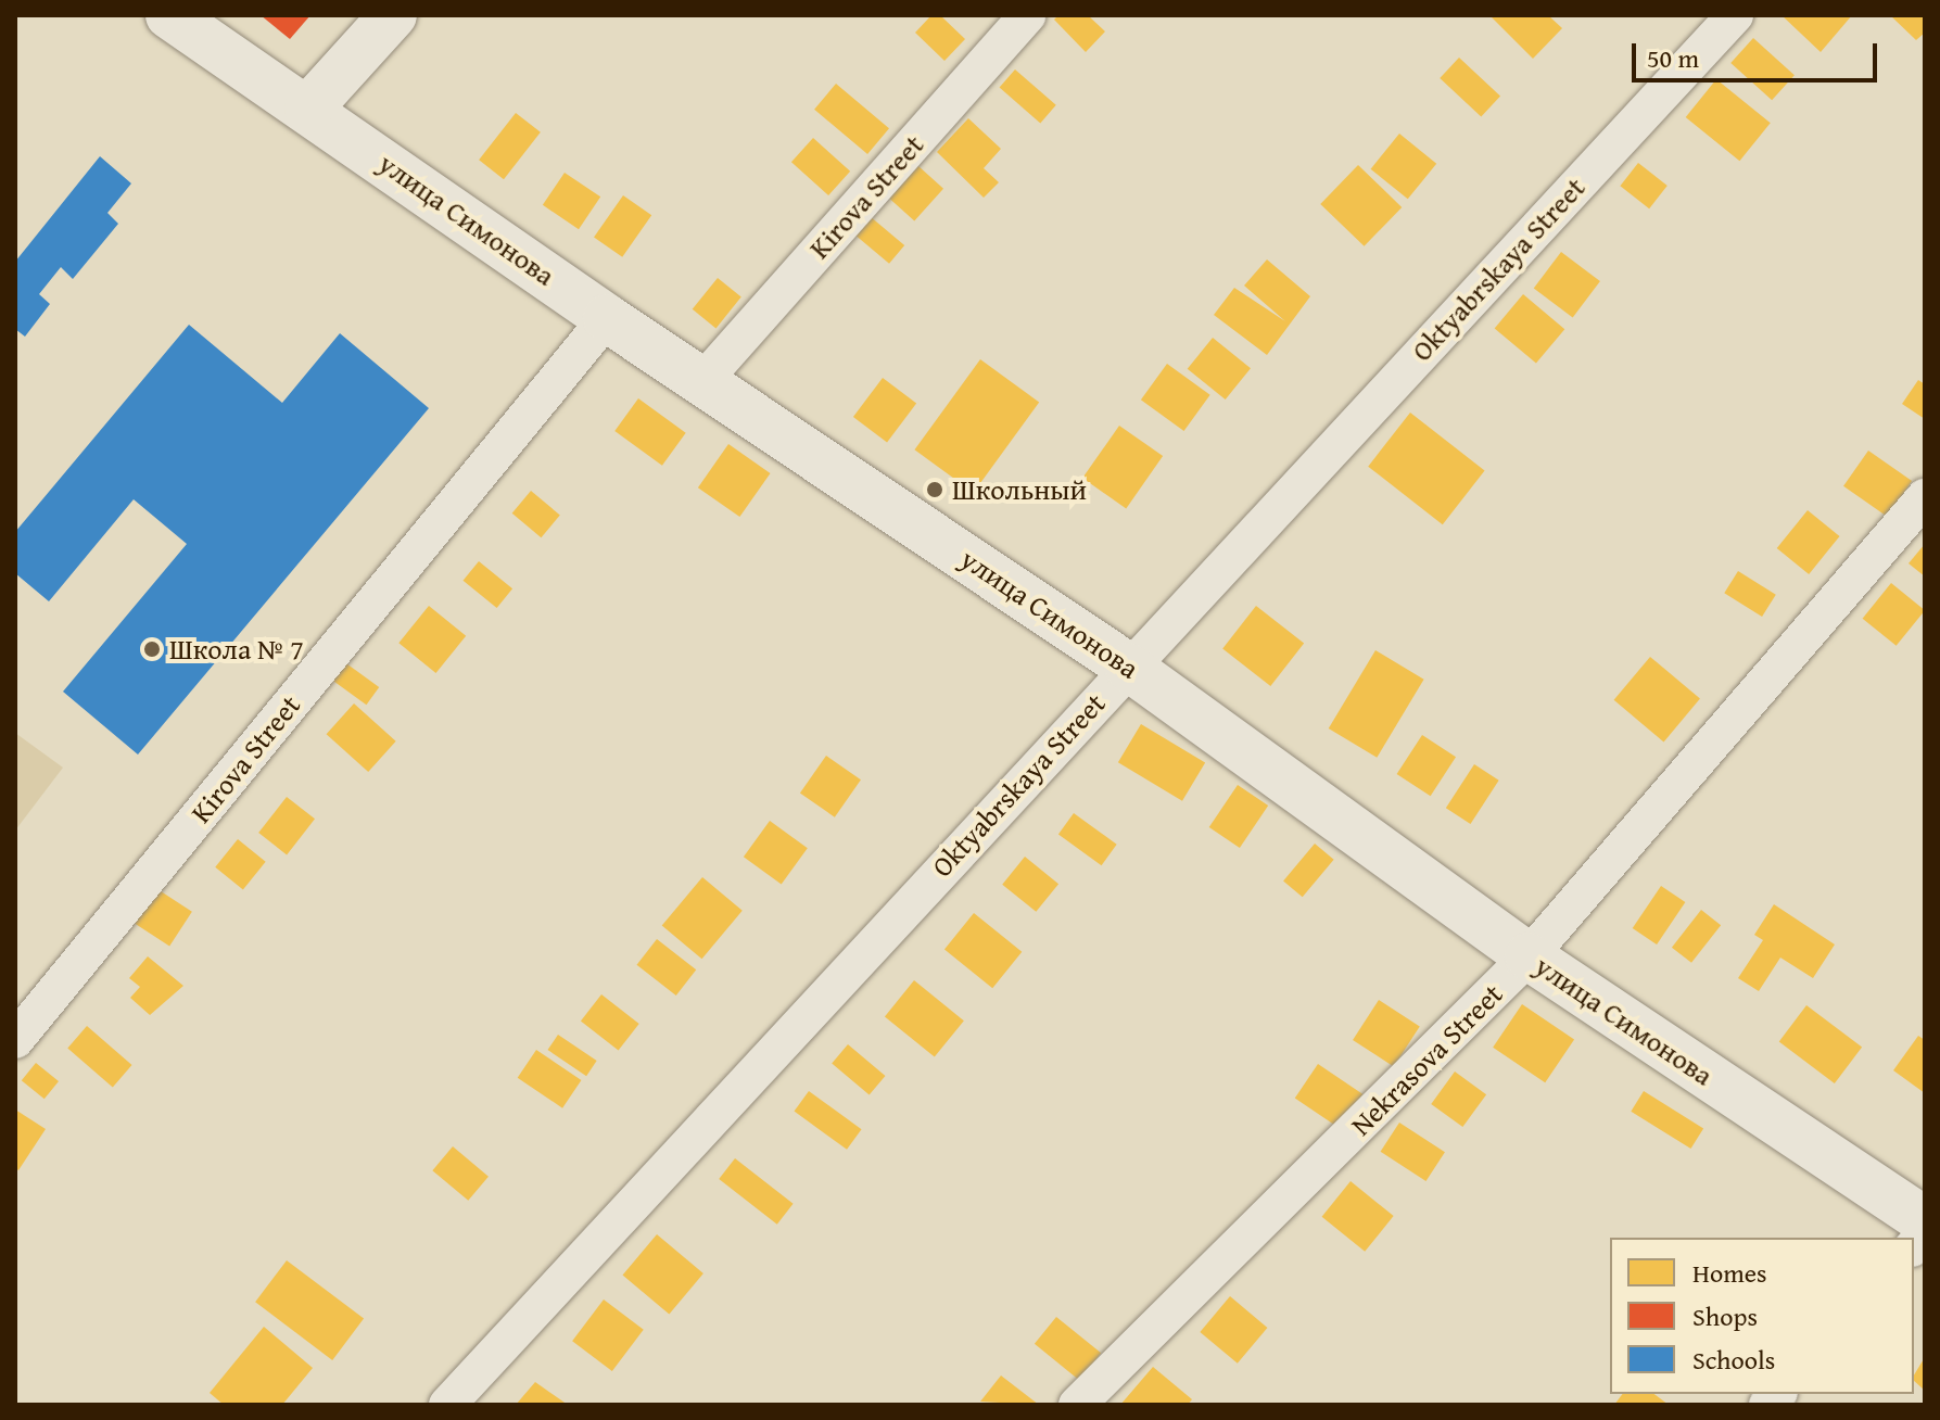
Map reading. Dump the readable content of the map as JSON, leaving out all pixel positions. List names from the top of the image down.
{
  "streets": {
    "street": [
      "Kirova Street",
      "улица Симонова",
      "Oktyabrskaya Street",
      "Nekrasova Street"
    ]
  },
  "crossings": [
    ["Kirova Street", "улица Симонова"],
    ["улица Симонова", "Oktyabrskaya Street"],
    ["улица Симонова", "Nekrasova Street"]
  ],
  "places": ["Школьный", "Школа № 7"],
  "legend": ["Homes", "Shops", "Schools"],
  "scale_bar": "50 m"
}
